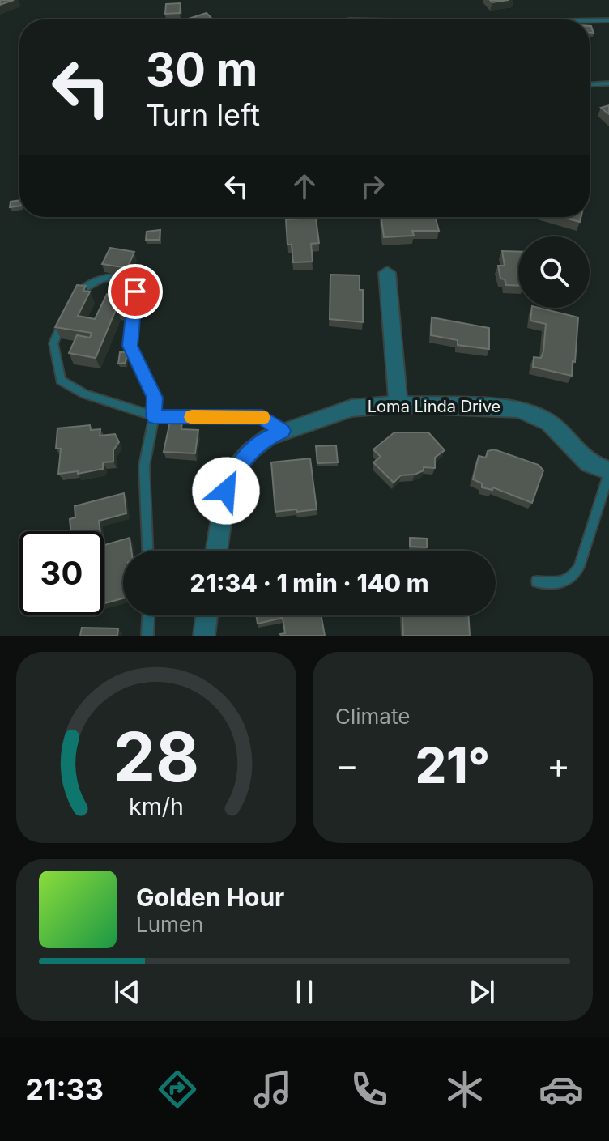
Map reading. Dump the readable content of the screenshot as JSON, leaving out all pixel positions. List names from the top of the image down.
{
  "streets": {
    "street": ["Loma Linda Drive"]
  },
  "page": {
    "turn": ["30 m", "Turn left"],
    "limit": "30",
    "trip": "21:34 · 1 min · 140 m",
    "tile": "Climate",
    "heat": ["−", "21°", "+"],
    "song": ["Golden Hour", "Lumen"],
    "tabs": "21:33",
    "gauge": ["28", "km/h"]
  }
}
